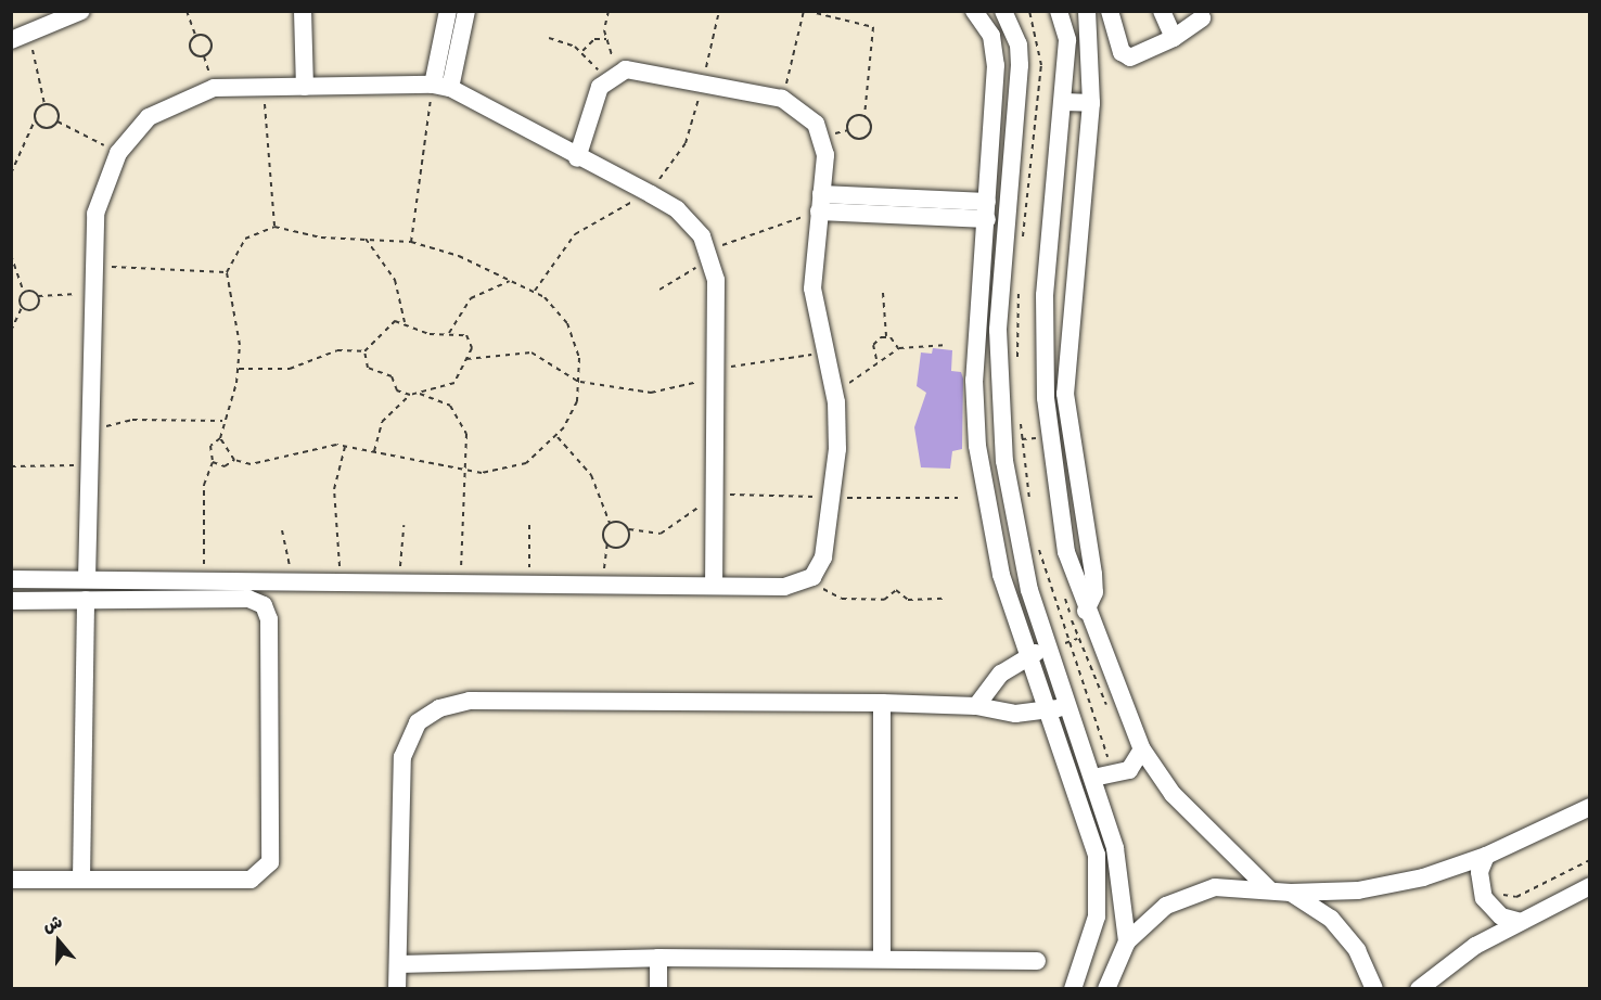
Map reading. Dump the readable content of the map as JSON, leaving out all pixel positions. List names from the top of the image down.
{
  "north": "top"
}
